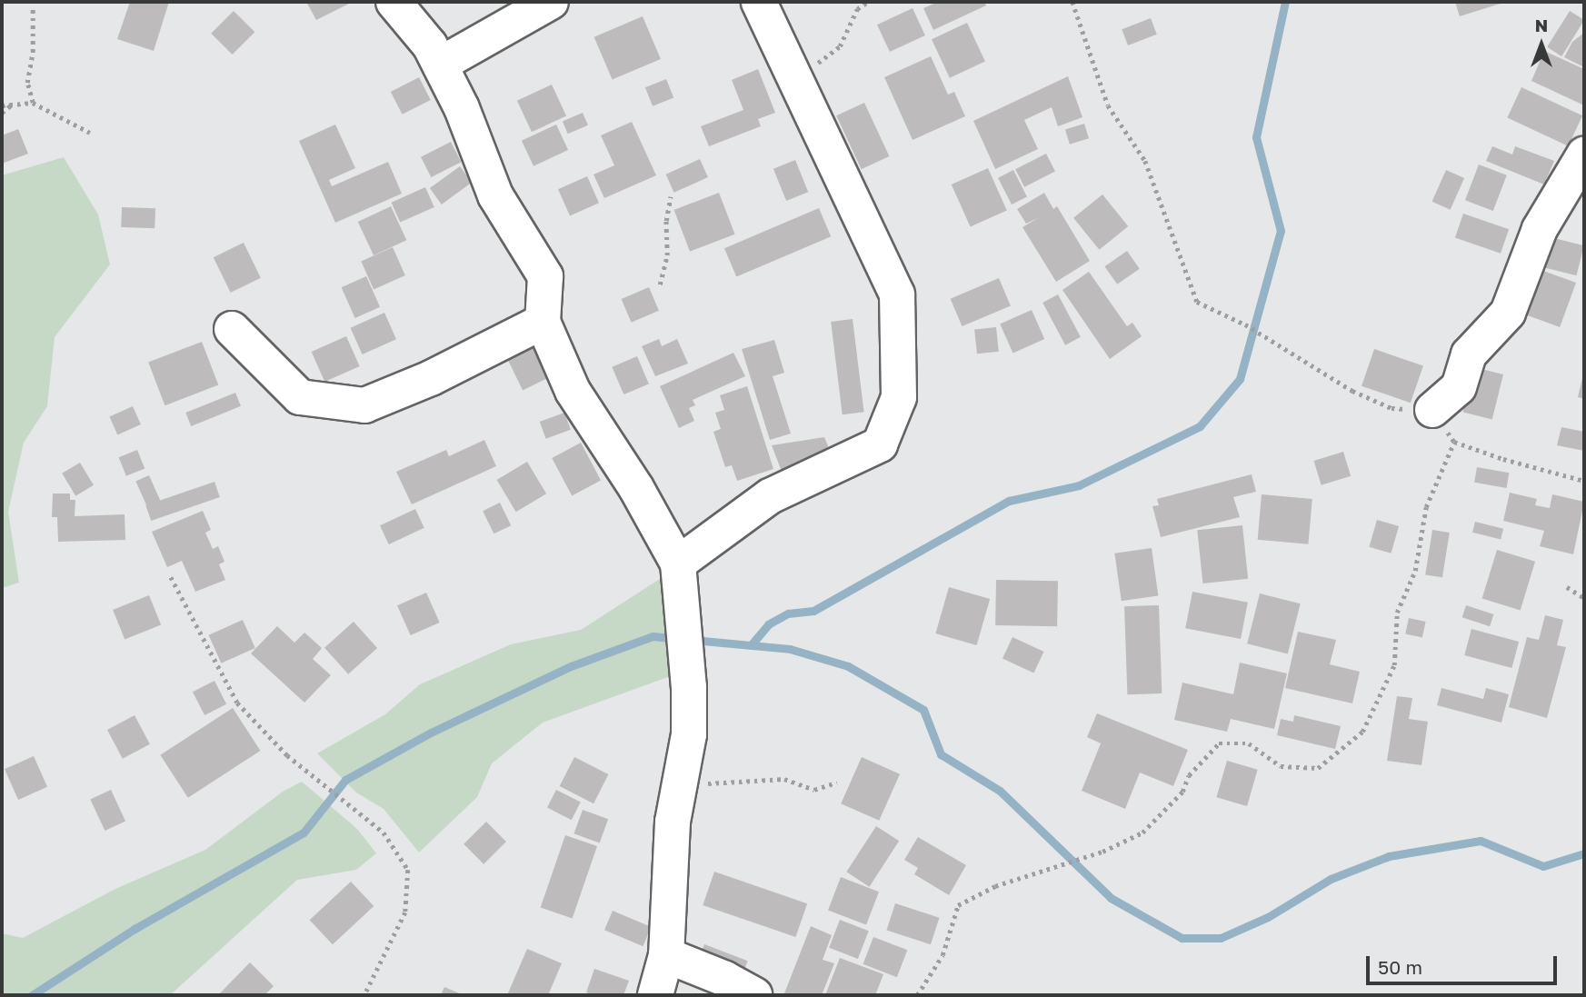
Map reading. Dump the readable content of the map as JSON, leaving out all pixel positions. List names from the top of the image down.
{
  "scale_bar": "50 m",
  "north": "top"
}
